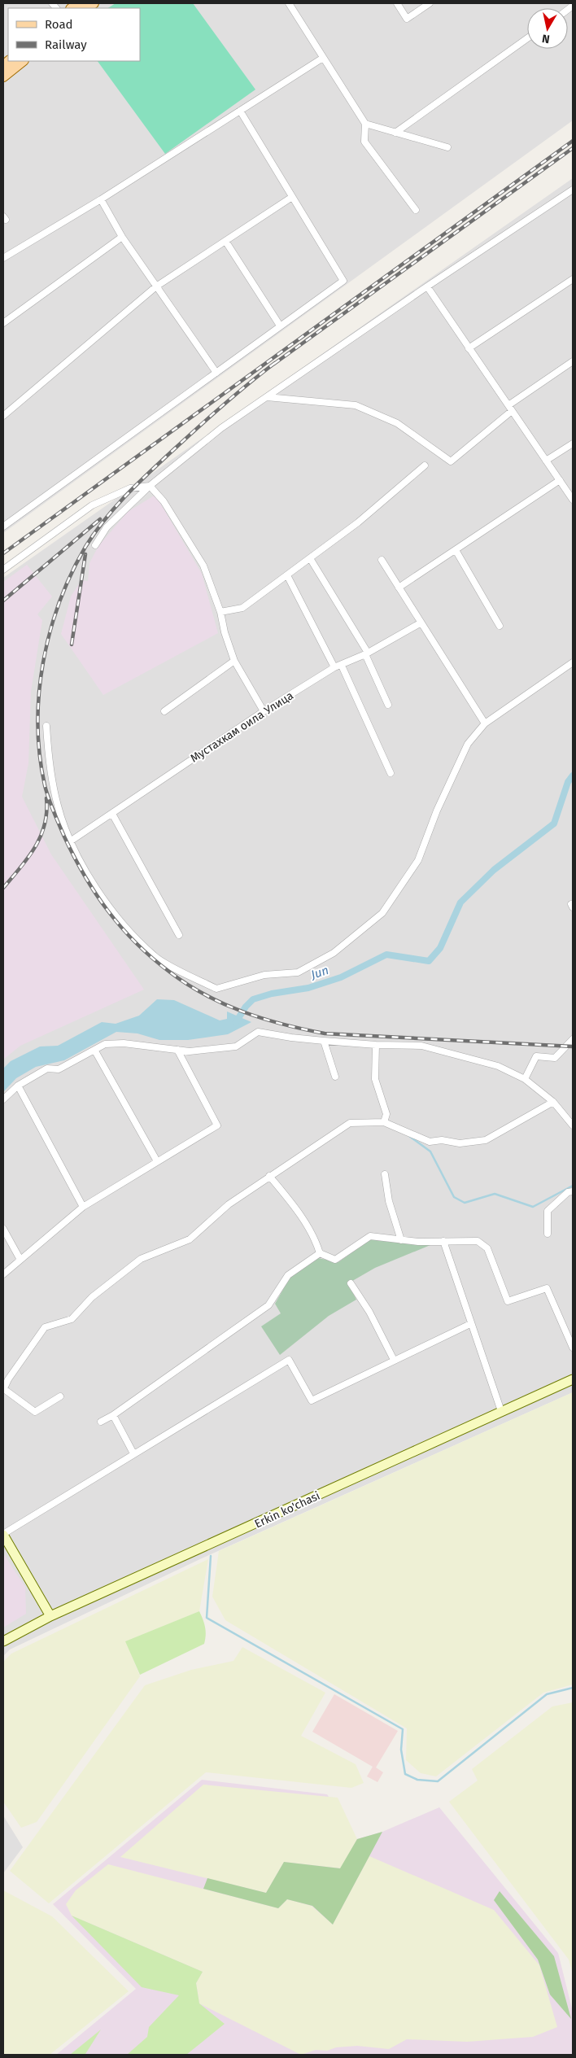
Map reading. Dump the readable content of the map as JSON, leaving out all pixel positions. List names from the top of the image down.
{
  "streets": {
    "main road": ["Erkin ko'chasi"],
    "street": ["Мустахкам оила Улица"]
  },
  "water": ["Jun"],
  "legend": ["Road", "Railway"],
  "north": "bottom"
}
